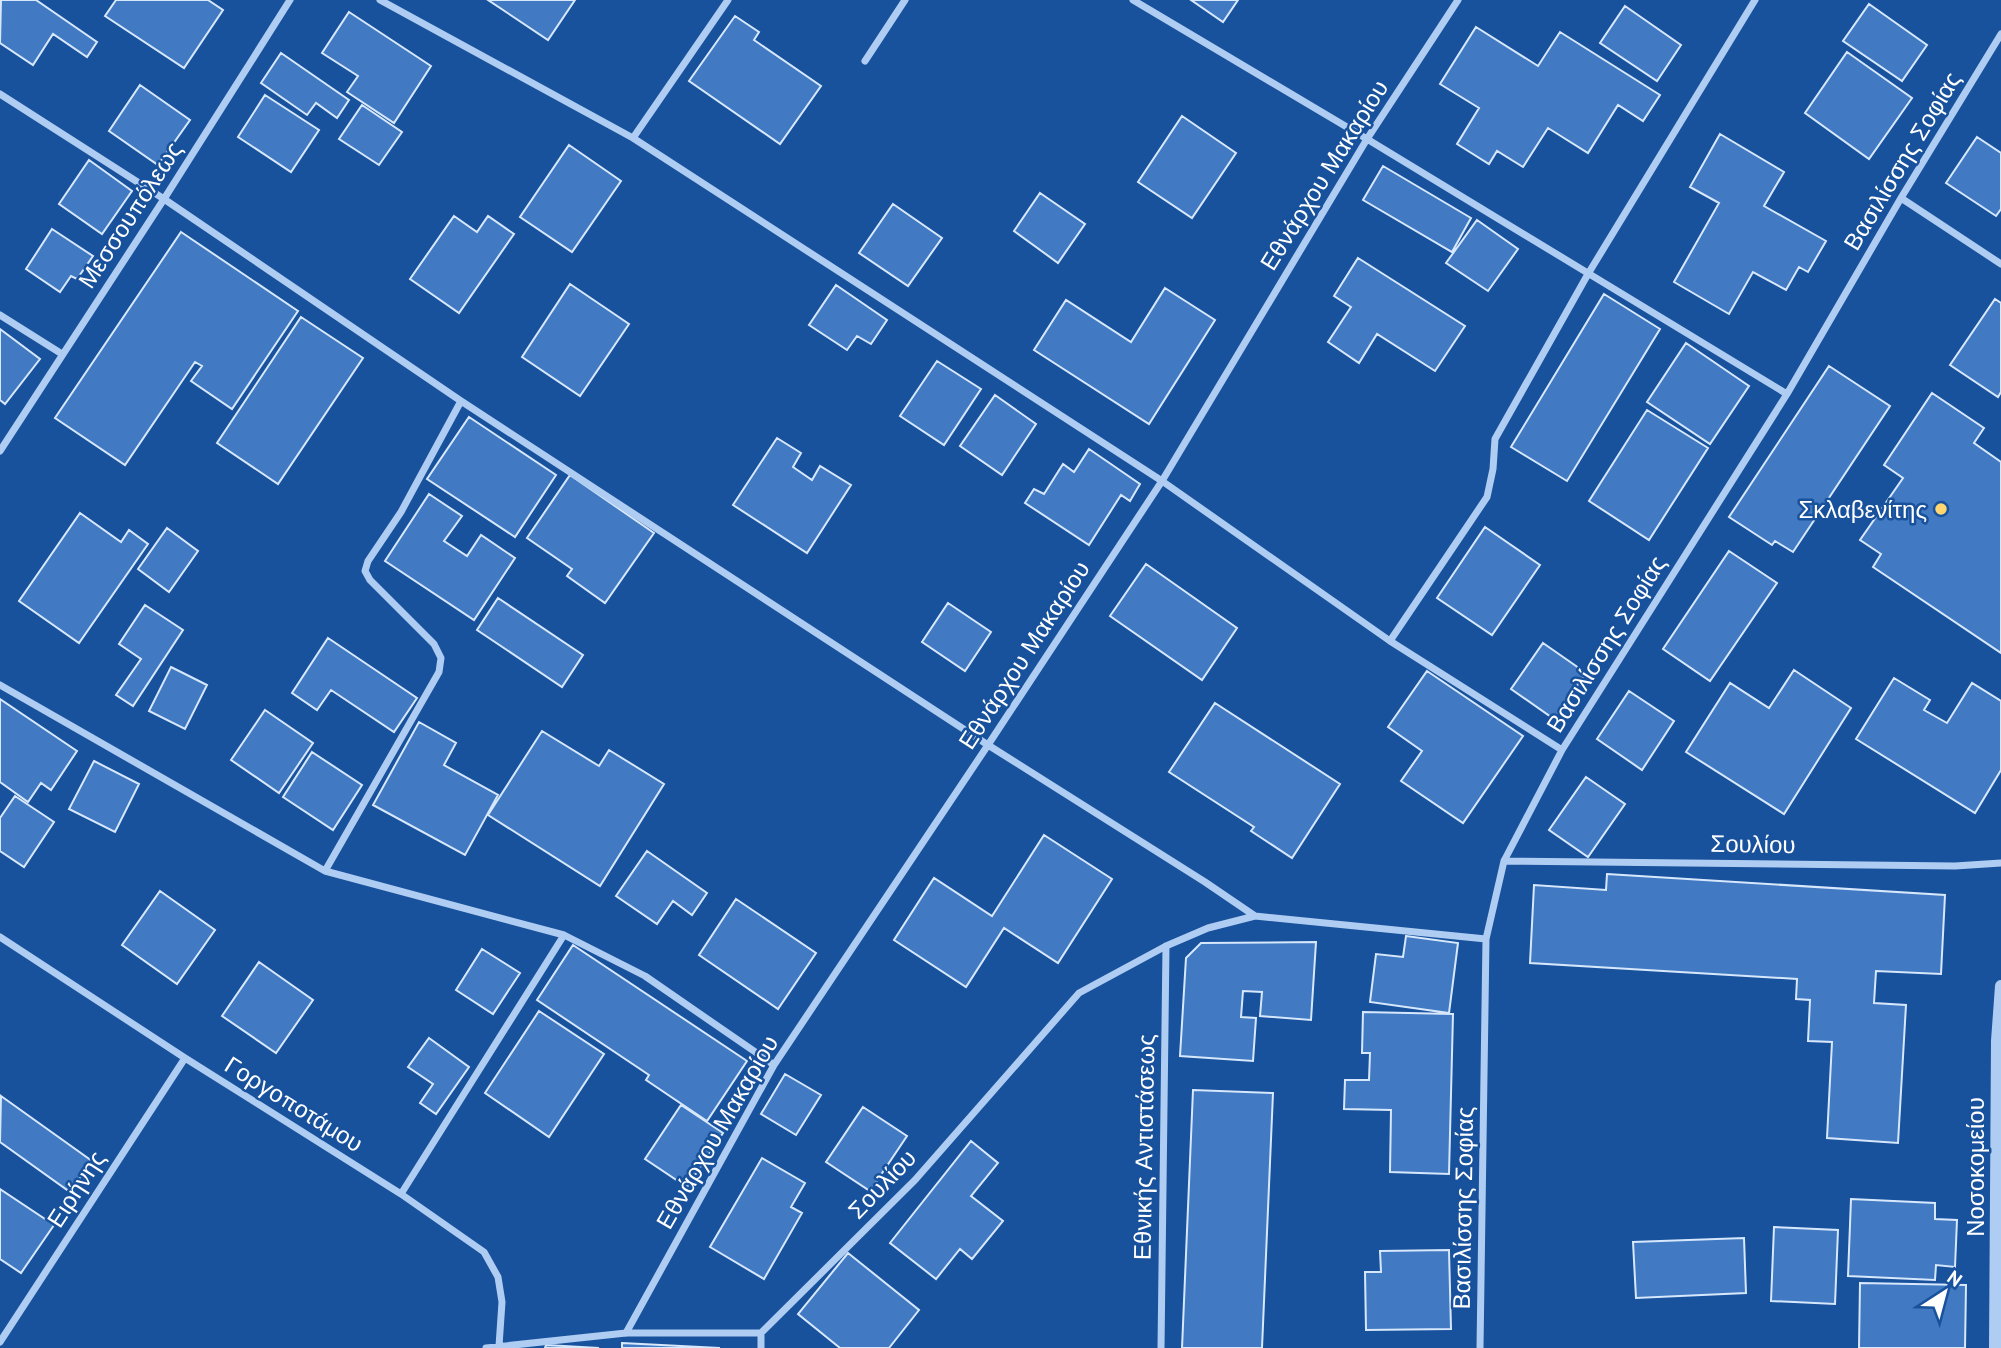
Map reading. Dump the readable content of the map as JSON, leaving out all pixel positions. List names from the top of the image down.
{
  "streets": {
    "street": [
      "Βασιλίσσης Σοφίας",
      "Εθνάρχου Μακαρίου",
      "Μεσσουπόλεως",
      "Σουλίου",
      "Γοργοποτάμου",
      "Εθνικής Αντιστάσεως",
      "Νοσοκομείου",
      "Ειρήνης"
    ]
  },
  "crossings": [
    ["Βασιλίσσης Σοφίας", "Σουλίου"],
    ["Εθνάρχου Μακαρίου", "Σουλίου"],
    ["Μεσσουπόλεως", "Σουλίου"],
    ["Σουλίου", "Εθνικής Αντιστάσεως"],
    ["Γοργοποτάμου", "Ειρήνης"]
  ],
  "places": ["Σκλαβενίτης"],
  "north": "top right"
}
